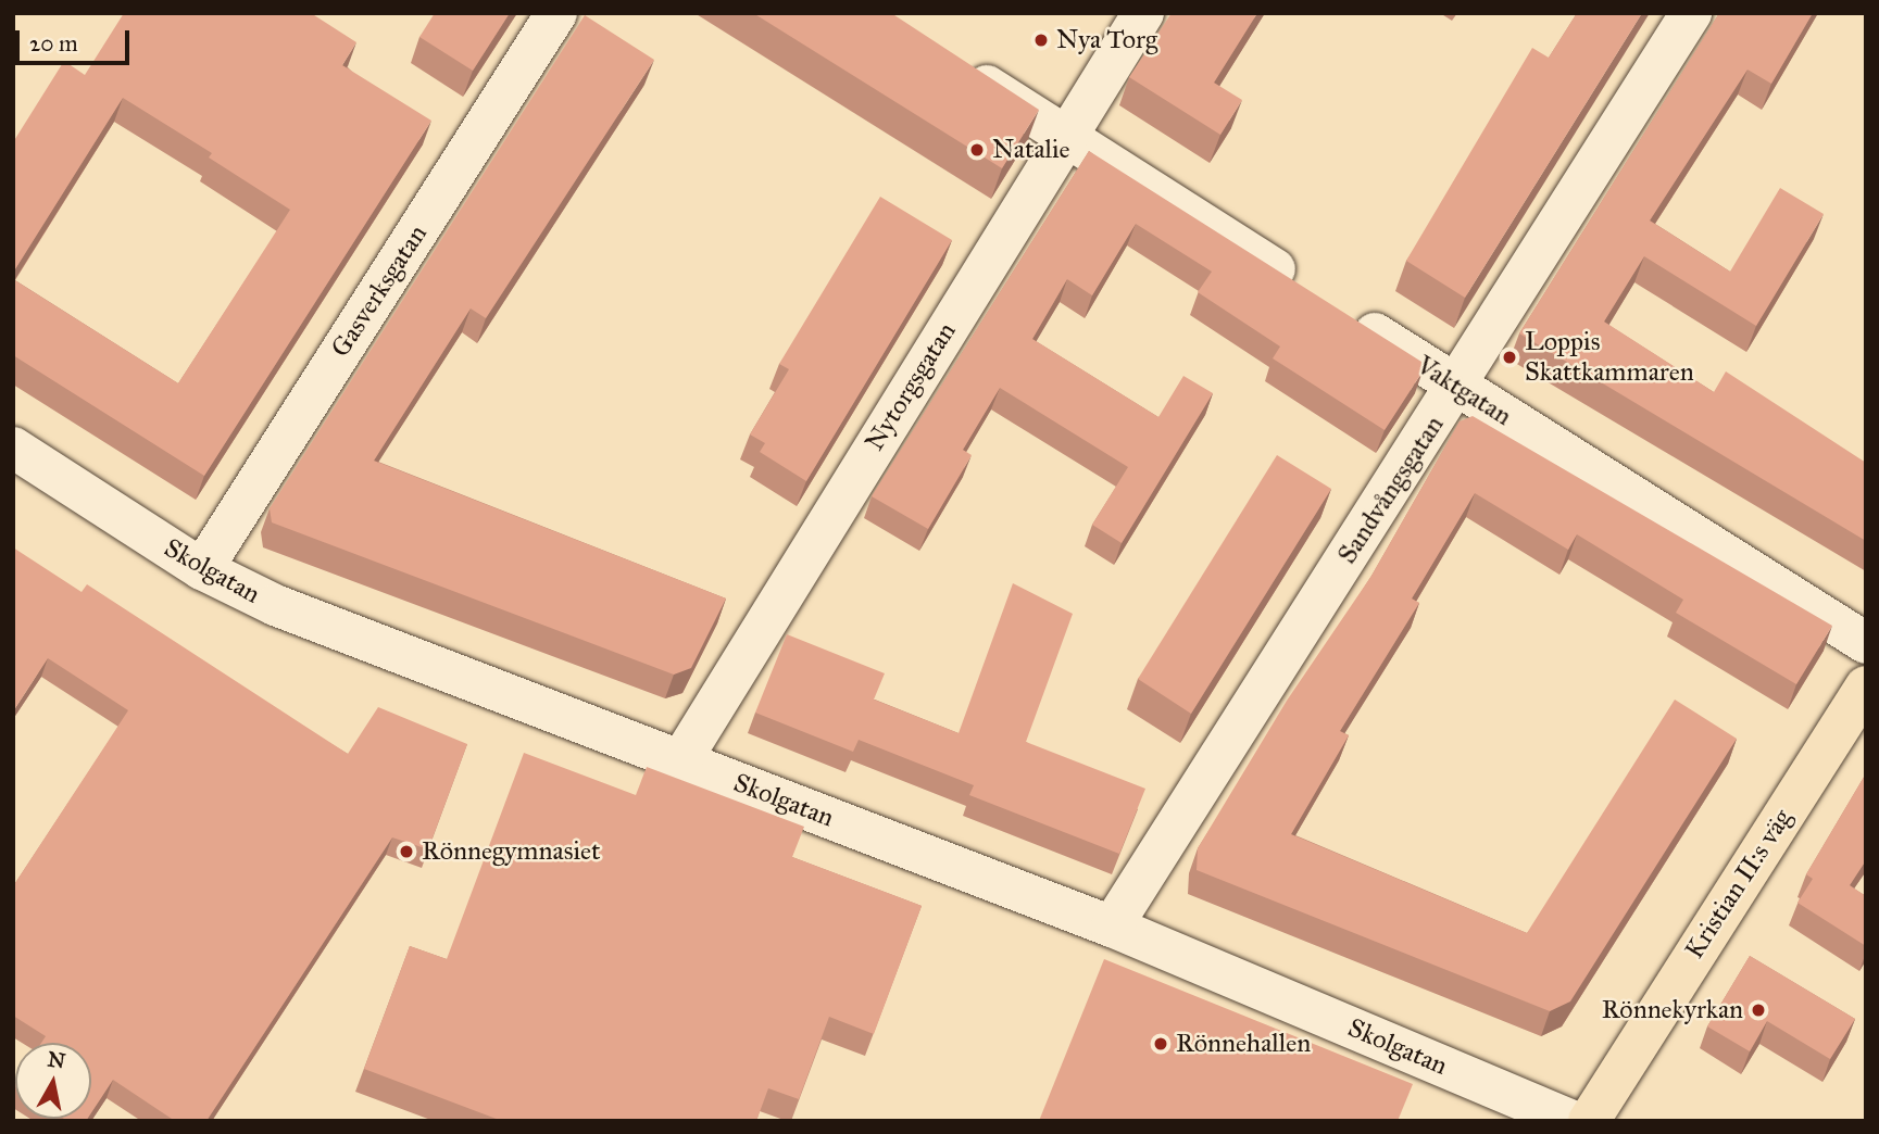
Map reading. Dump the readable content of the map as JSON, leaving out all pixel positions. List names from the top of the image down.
{
  "streets": {
    "main road": ["Kristian II:s väg"],
    "street": [
      "Gasverksgatan",
      "Nytorgsgatan",
      "Vaktgatan",
      "Sandvångsgatan",
      "Skolgatan"
    ]
  },
  "crossings": [
    ["Gasverksgatan", "Skolgatan"],
    ["Nytorgsgatan", "Skolgatan"],
    ["Vaktgatan", "Sandvångsgatan"],
    ["Sandvångsgatan", "Skolgatan"]
  ],
  "places": [
    "Nya Torg",
    "Natalie",
    "Loppis Skattkammaren",
    "Rönnegymnasiet",
    "Rönnekyrkan",
    "Rönnehallen"
  ],
  "scale_bar": "20 m",
  "north": "top"
}
